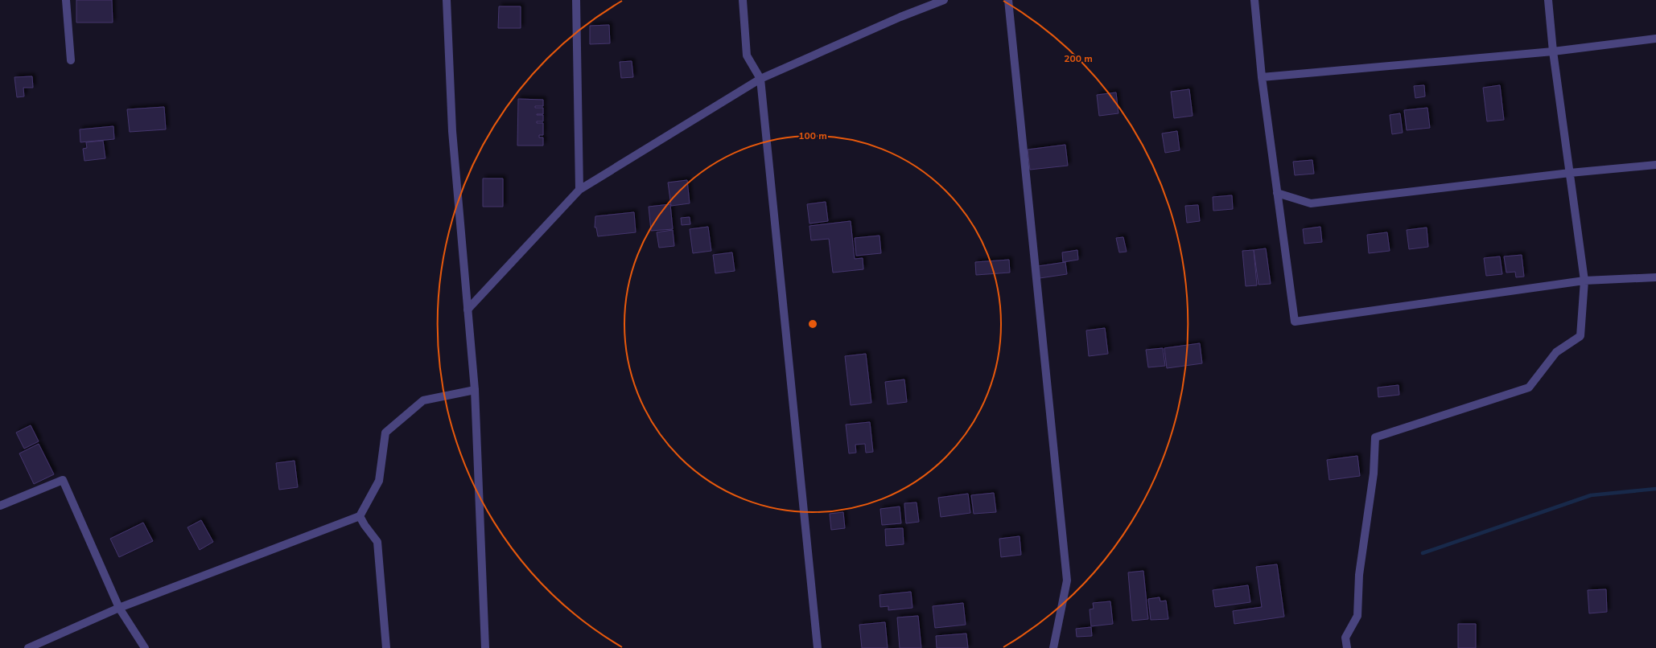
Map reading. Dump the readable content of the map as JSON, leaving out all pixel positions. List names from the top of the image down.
{
  "rings": ["200 m", "100 m"]
}
